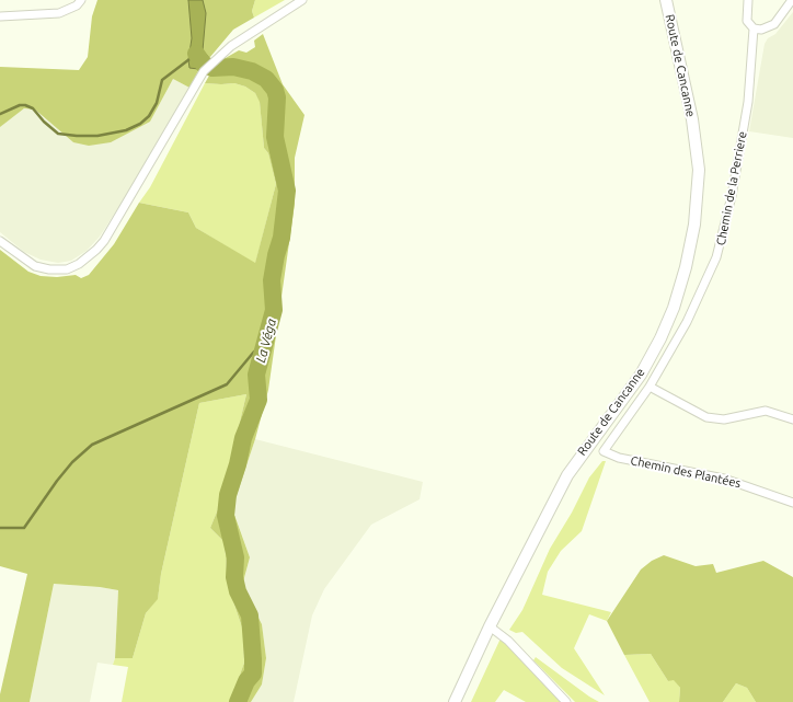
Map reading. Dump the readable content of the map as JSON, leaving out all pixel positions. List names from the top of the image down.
{
  "streets": {
    "main road": ["Route de Cancanne"],
    "street": ["Chemin de la Perriere", "Chemin des Plantées"]
  },
  "crossings": [
    ["Chemin de la Perriere", "Chemin des Plantées"]
  ],
  "water": ["La Véga"]
}
